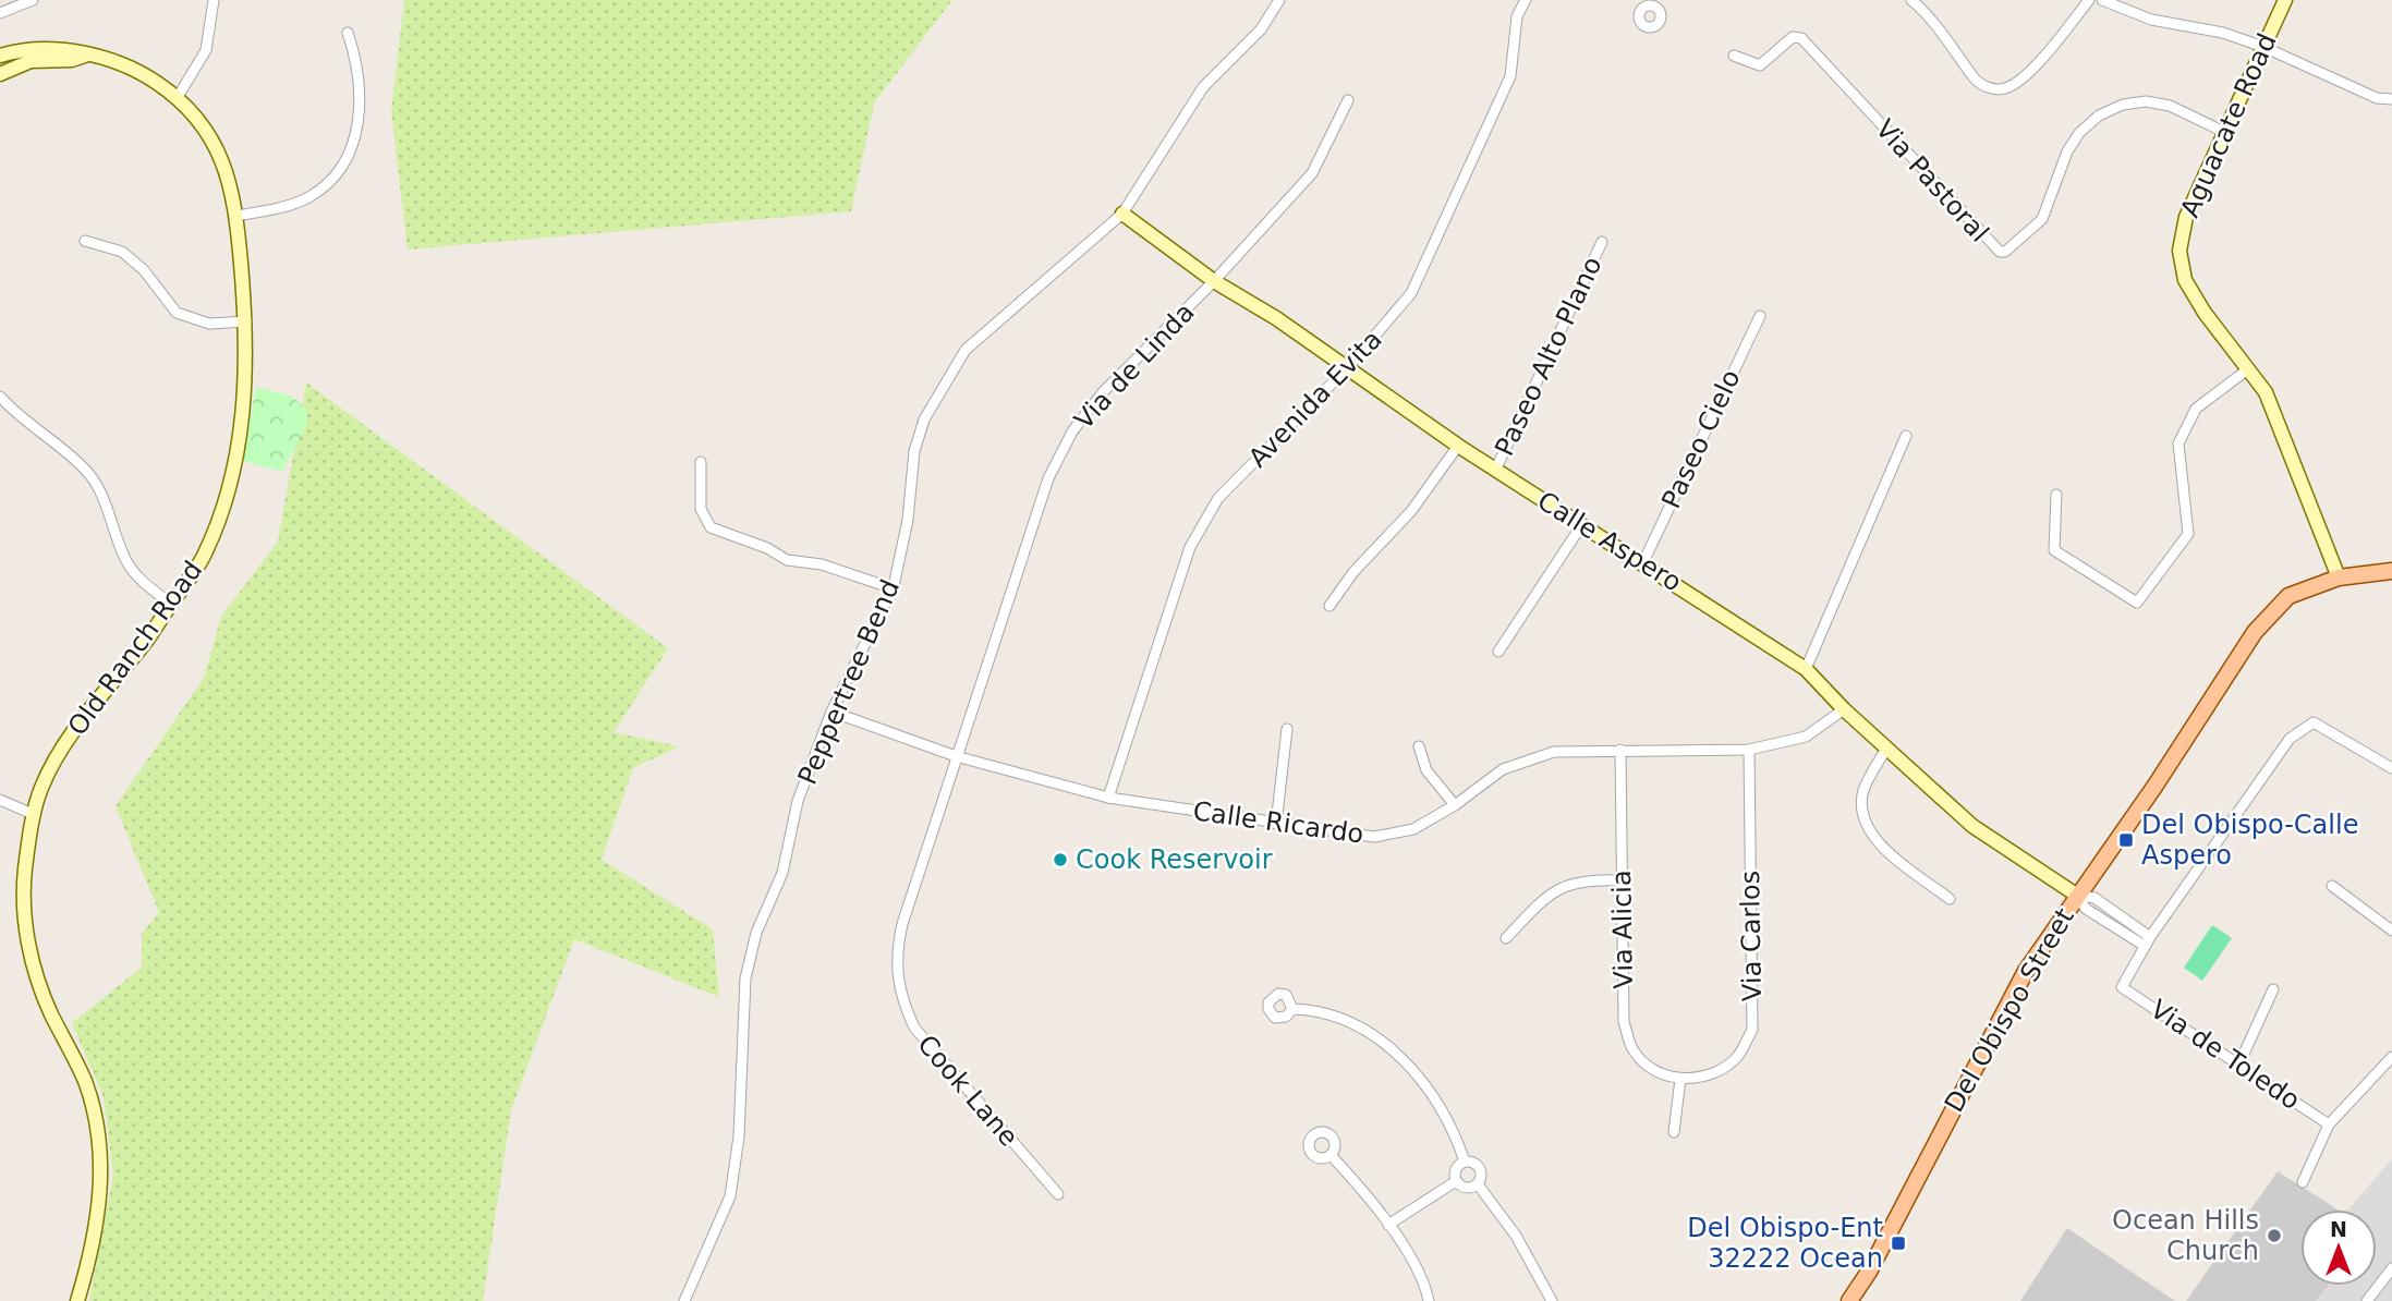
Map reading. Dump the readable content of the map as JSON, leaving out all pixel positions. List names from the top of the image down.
{
  "streets": {
    "main road": ["Del Obispo Street"],
    "street": [
      "Aguacate Road",
      "Via Pastoral",
      "Paseo Alto Plano",
      "Via de Linda",
      "Avenida Evita",
      "Paseo Cielo",
      "Calle Aspero",
      "Old Ranch Road",
      "Peppertree Bend",
      "Calle Ricardo",
      "Via Alicia",
      "Via Carlos",
      "Via de Toledo",
      "Cook Lane"
    ]
  },
  "crossings": [
    ["Aguacate Road", "Via Pastoral"],
    ["Aguacate Road", "Del Obispo Street"],
    ["Paseo Alto Plano", "Calle Aspero"],
    ["Via de Linda", "Calle Aspero"],
    ["Via de Linda", "Calle Ricardo"],
    ["Via de Linda", "Cook Lane"],
    ["Avenida Evita", "Calle Aspero"],
    ["Avenida Evita", "Calle Ricardo"],
    ["Paseo Cielo", "Calle Aspero"],
    ["Calle Aspero", "Peppertree Bend"],
    ["Calle Aspero", "Calle Ricardo"],
    ["Calle Aspero", "Del Obispo Street"],
    ["Calle Aspero", "Via de Toledo"],
    ["Peppertree Bend", "Calle Ricardo"],
    ["Calle Ricardo", "Via Alicia"],
    ["Calle Ricardo", "Via Carlos"],
    ["Calle Ricardo", "Cook Lane"],
    ["Via Alicia", "Via Carlos"]
  ],
  "places": {
    "transit": ["Del Obispo-Calle Aspero", "Del Obispo-Ent 32222 Ocean"],
    "other": ["Cook Reservoir", "Ocean Hills Church"]
  },
  "north": "top"
}
